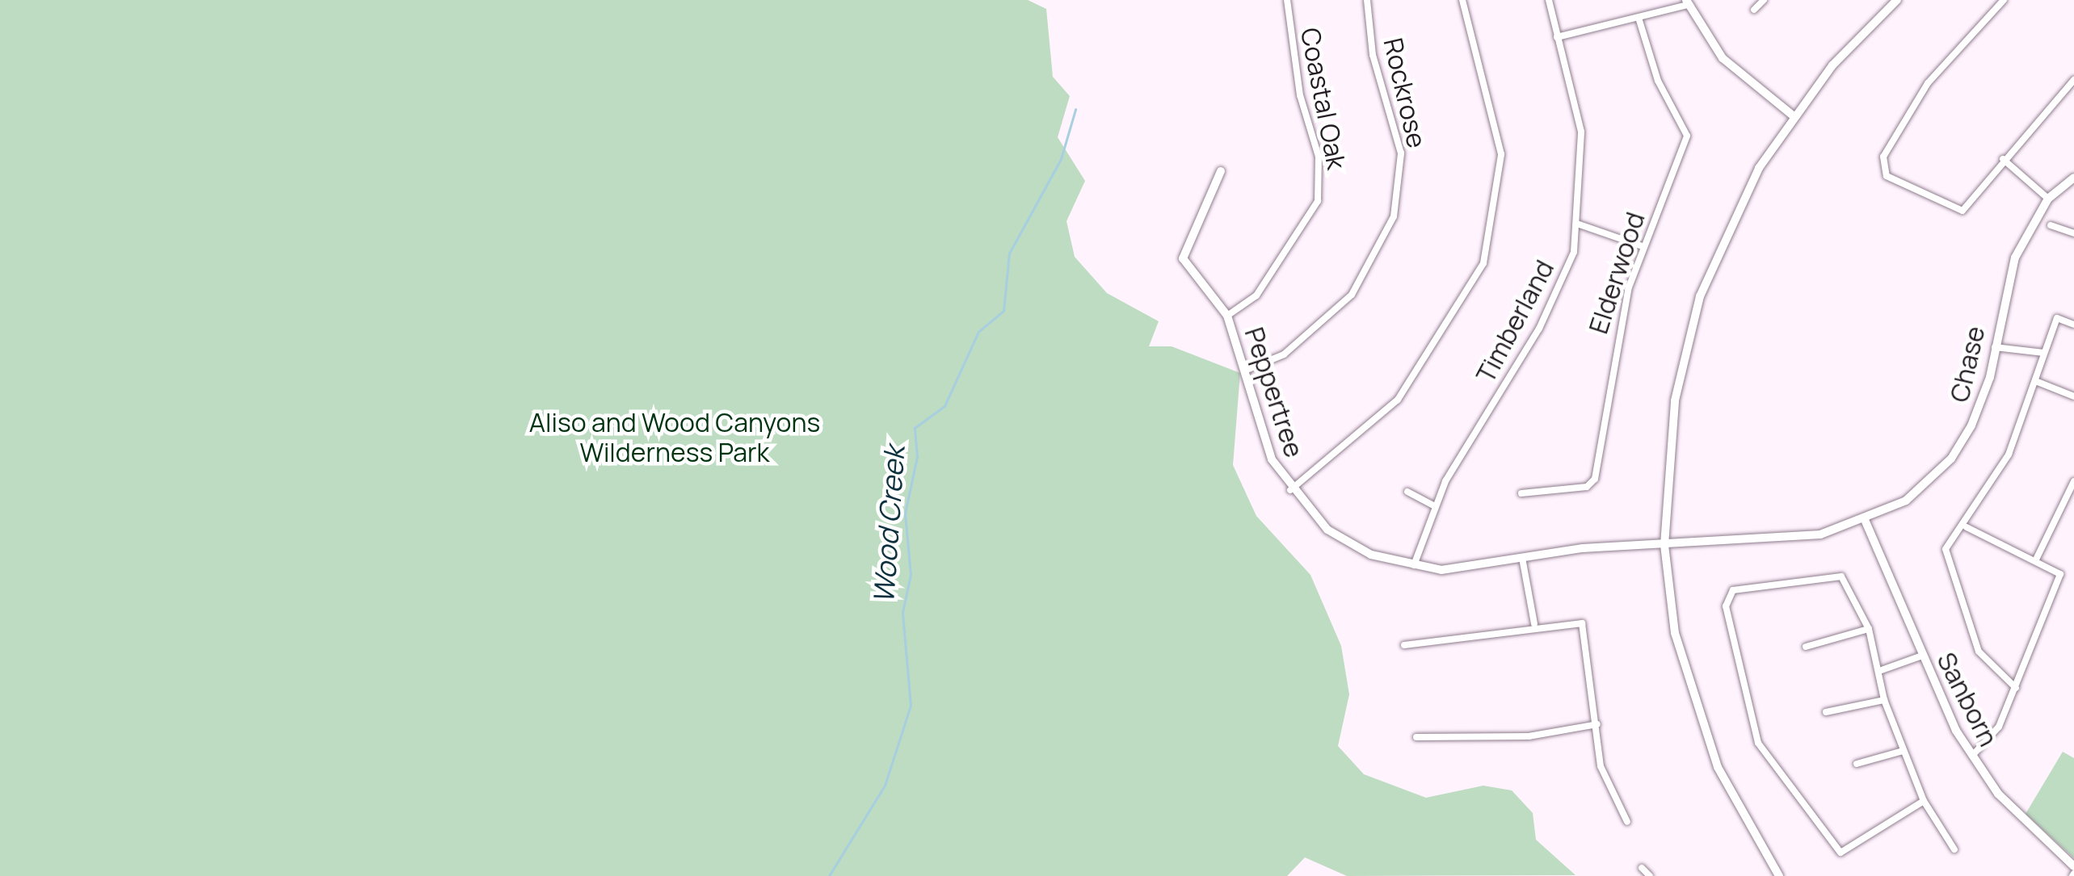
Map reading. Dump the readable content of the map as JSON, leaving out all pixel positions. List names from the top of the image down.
{
  "streets": {
    "street": [
      "Rockrose",
      "Coastal Oak",
      "Elderwood",
      "Timberland",
      "Chase",
      "Peppertree",
      "Sanborn"
    ]
  },
  "crossings": [
    ["Rockrose", "Peppertree"],
    ["Coastal Oak", "Peppertree"],
    ["Timberland", "Peppertree"],
    ["Chase", "Peppertree"],
    ["Chase", "Sanborn"]
  ],
  "water": ["Wood Creek"],
  "parks": ["Aliso and Wood Canyons Wilderness Park"]
}
